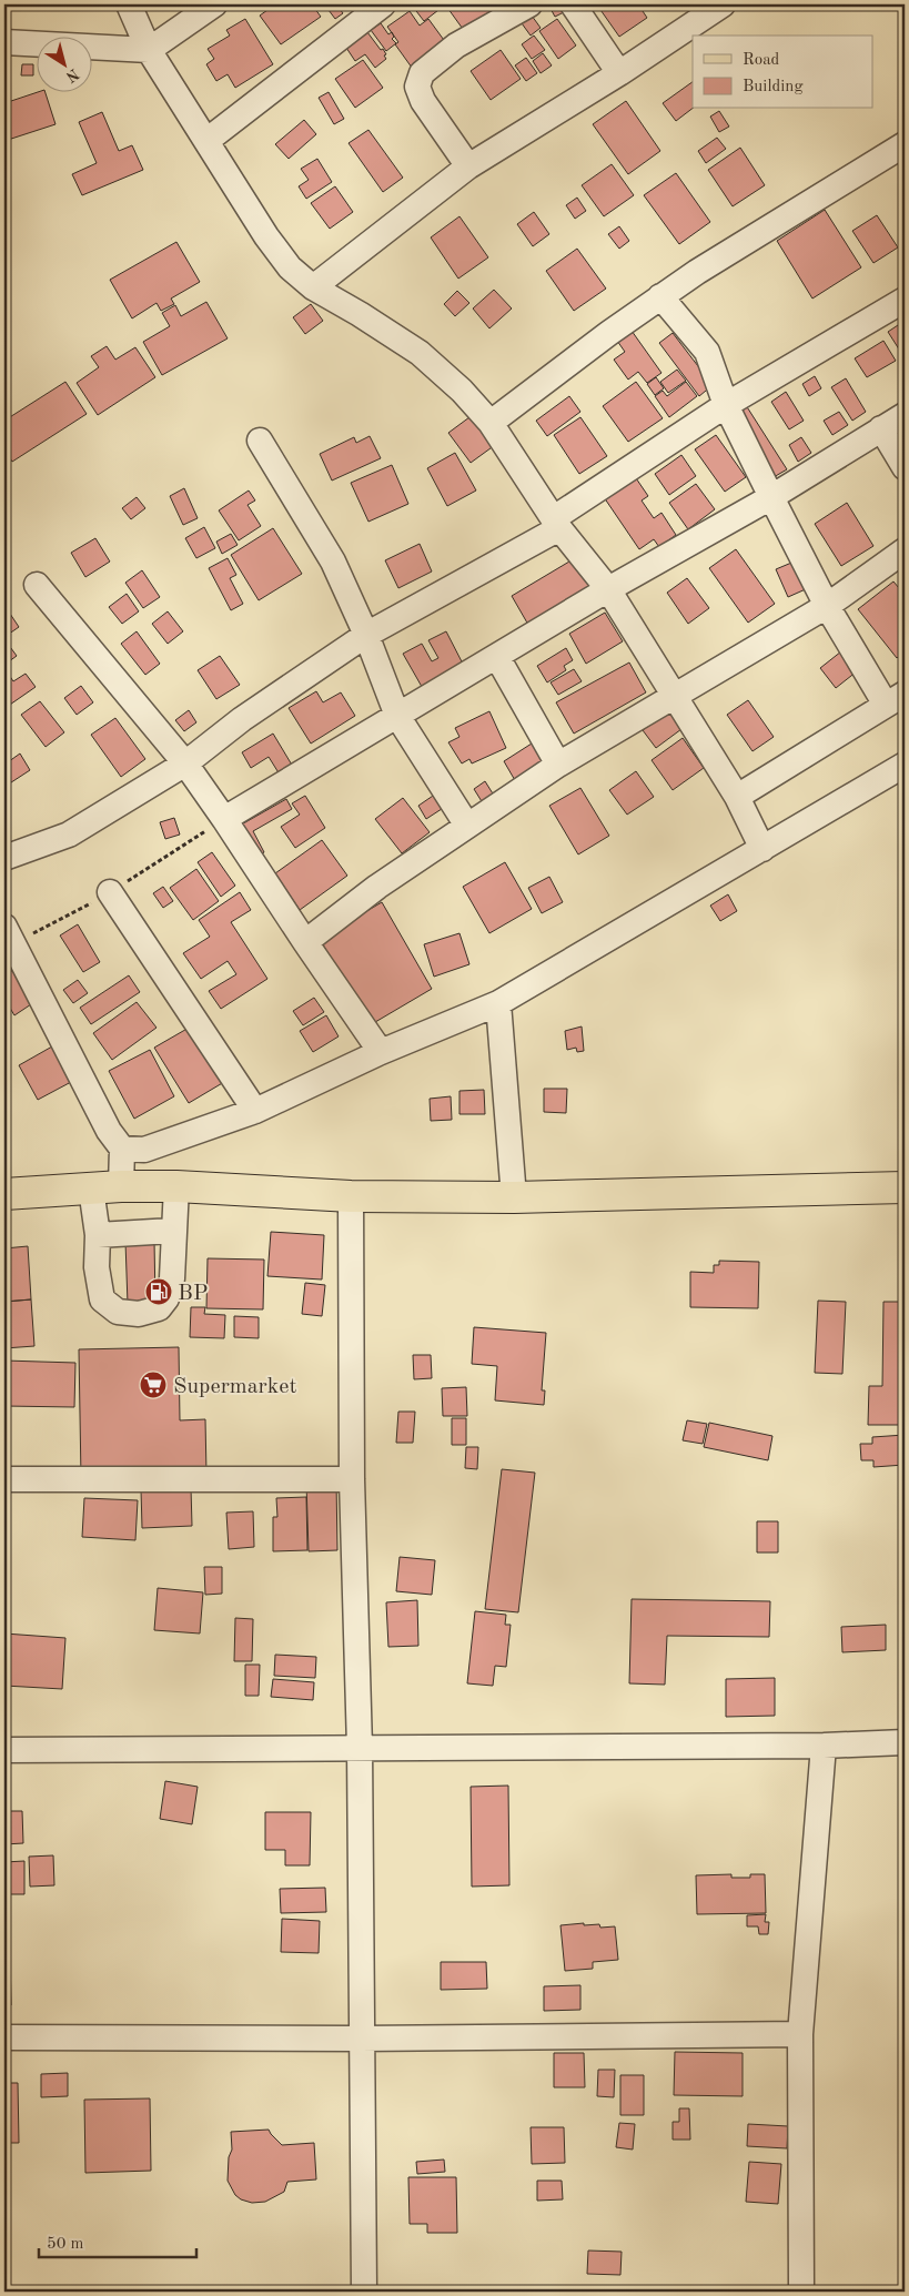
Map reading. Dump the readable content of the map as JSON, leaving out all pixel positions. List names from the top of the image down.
{
  "places": {
    "fuel station": ["BP"],
    "supermarket": ["Supermarket"]
  },
  "legend": ["Road", "Building"],
  "scale_bar": "50 m",
  "north": "bottom right"
}
